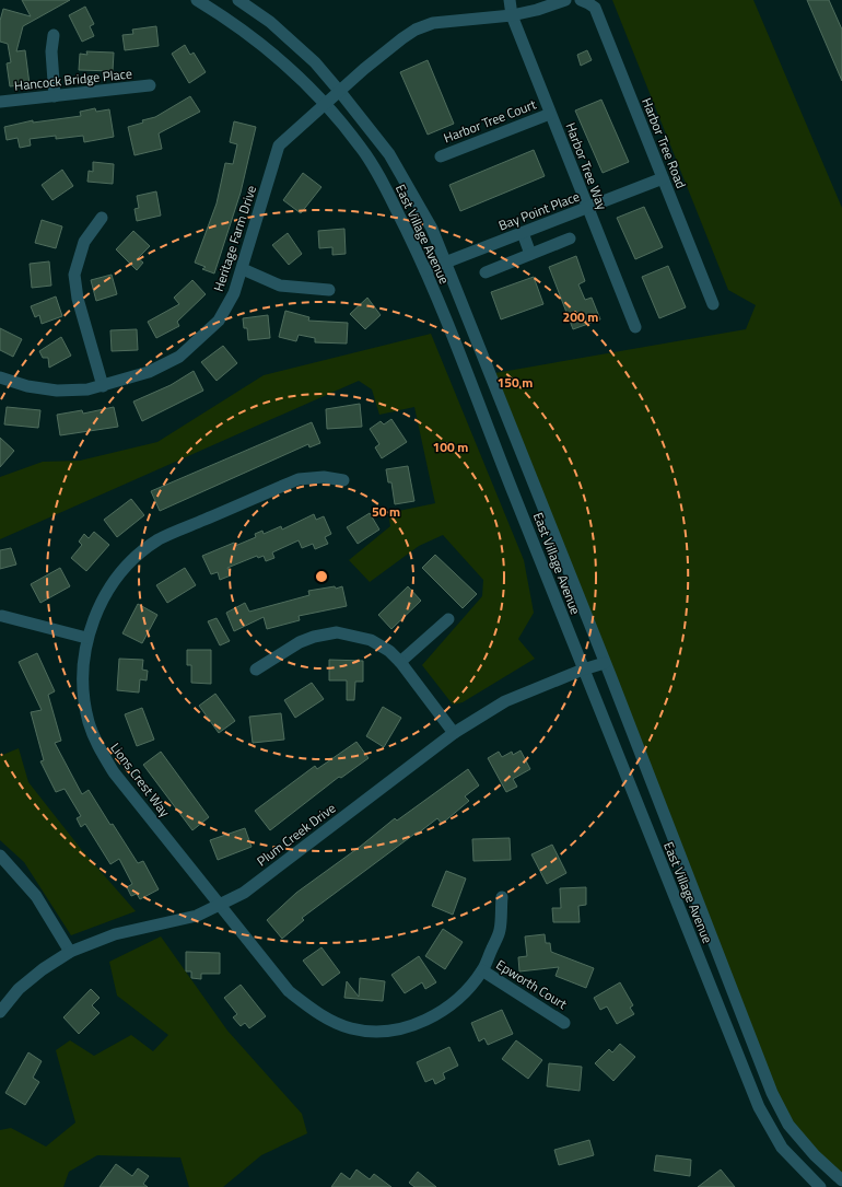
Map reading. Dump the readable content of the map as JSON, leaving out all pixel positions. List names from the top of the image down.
{
  "streets": {
    "street": [
      "Hancock Bridge Place",
      "Harbor Tree Court",
      "Harbor Tree Road",
      "Harbor Tree Way",
      "Bay Point Place",
      "East Village Avenue",
      "Heritage Farm Drive",
      "Lions Crest Way",
      "Plum Creek Drive",
      "Epworth Court"
    ]
  },
  "crossings": [
    ["Harbor Tree Court", "Harbor Tree Way"],
    ["Harbor Tree Road", "Bay Point Place"],
    ["Harbor Tree Way", "Bay Point Place"],
    ["Bay Point Place", "East Village Avenue"],
    ["East Village Avenue", "Heritage Farm Drive"],
    ["East Village Avenue", "Plum Creek Drive"],
    ["Lions Crest Way", "Plum Creek Drive"],
    ["Lions Crest Way", "Epworth Court"]
  ],
  "rings": [
    "200 m",
    "150 m",
    "100 m",
    "50 m"
  ]
}
